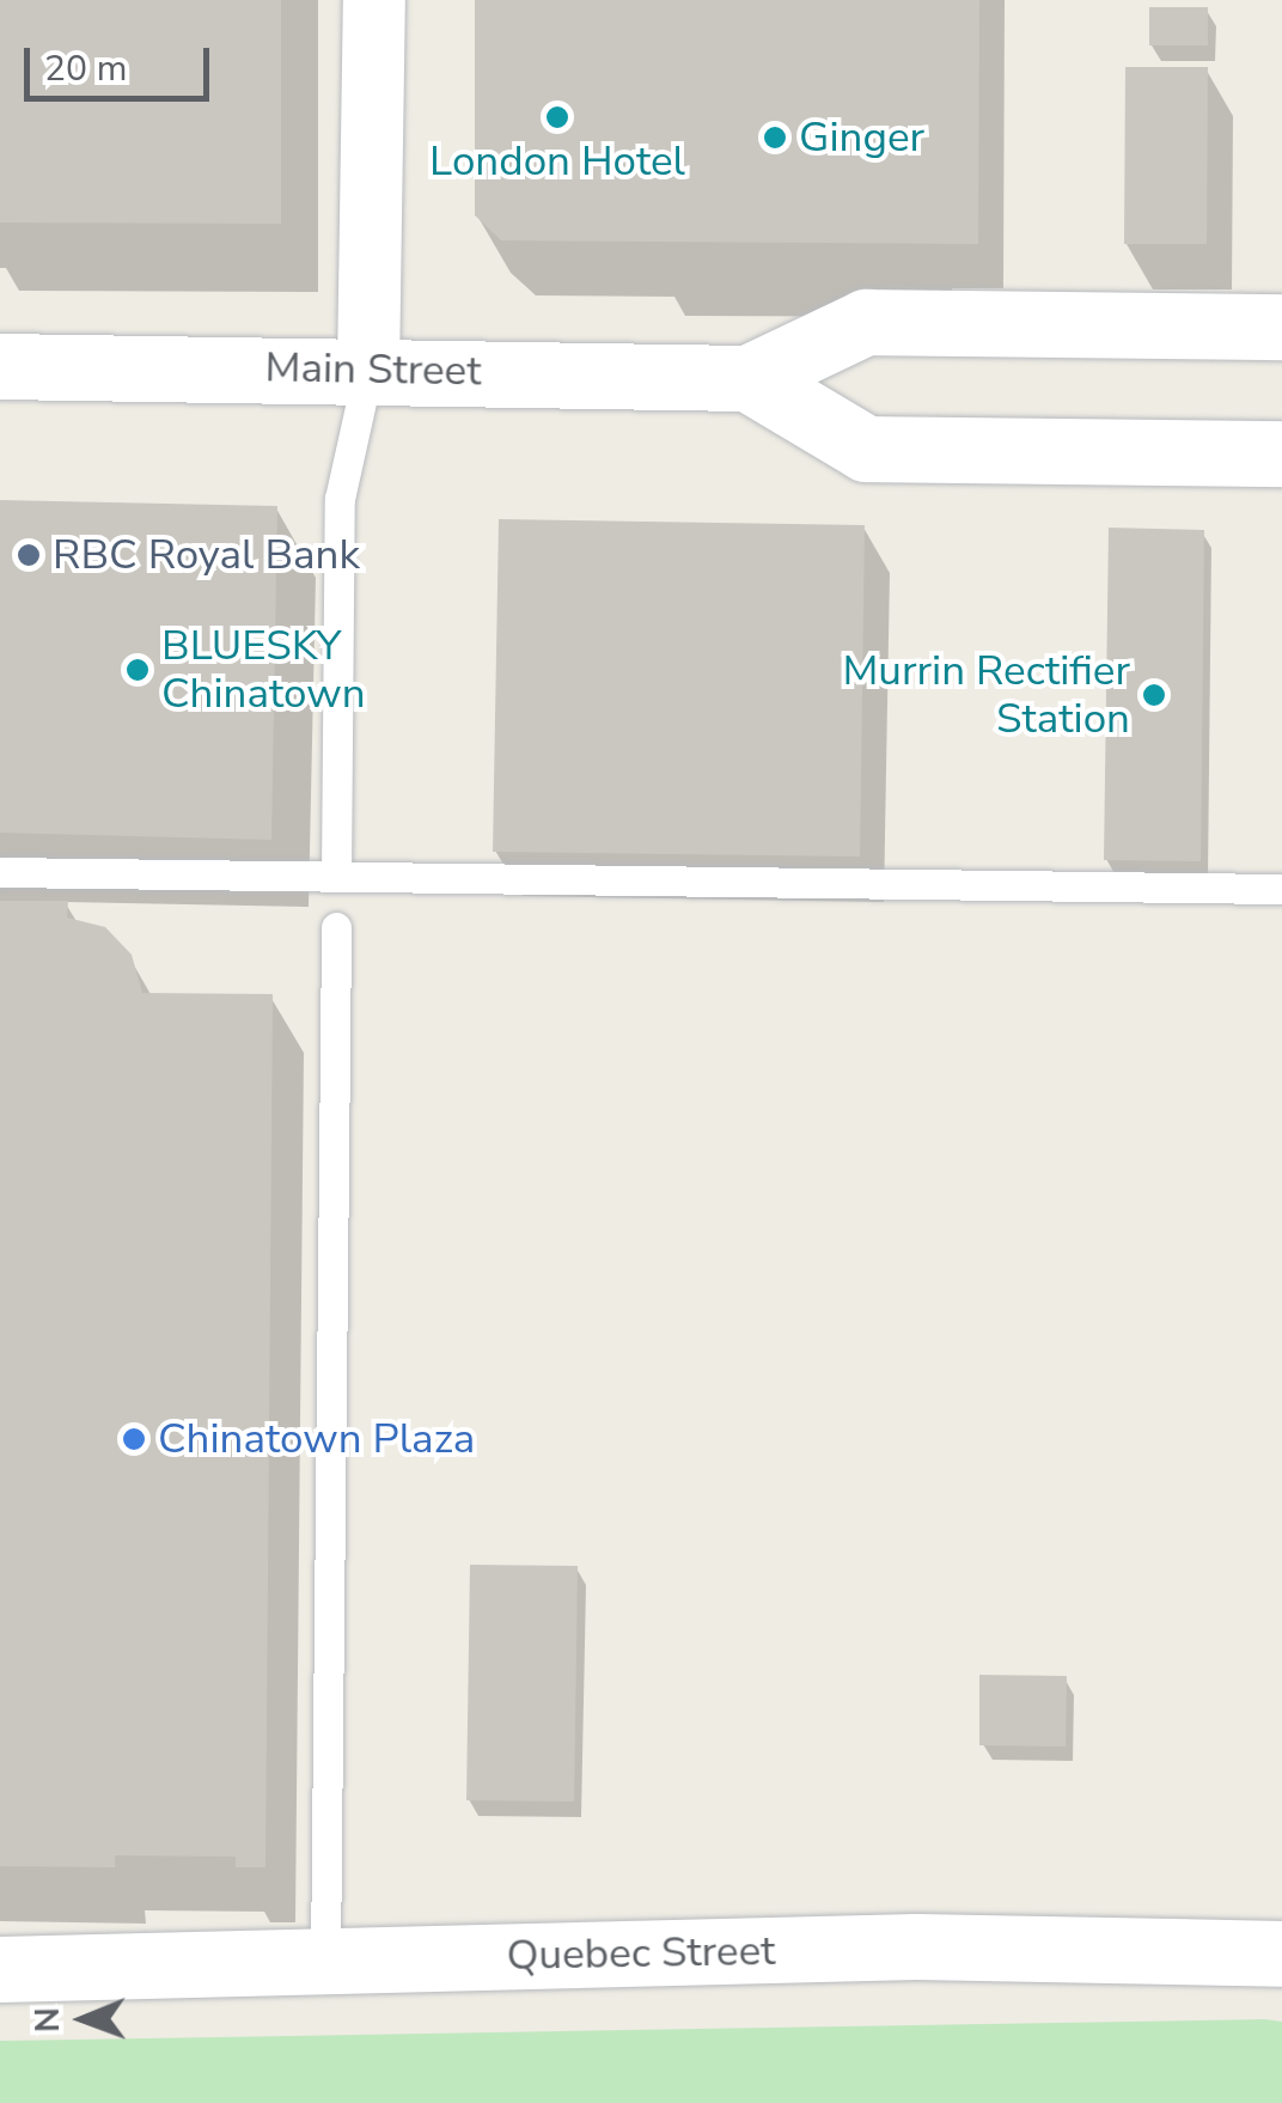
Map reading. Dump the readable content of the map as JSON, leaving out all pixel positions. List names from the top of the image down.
{
  "streets": {
    "main road": ["Main Street", "Quebec Street"]
  },
  "places": [
    "London Hotel",
    "Ginger",
    "RBC Royal Bank",
    "BLUESKY Chinatown",
    "Murrin Rectifier Station",
    "Chinatown Plaza"
  ],
  "scale_bar": "20 m",
  "north": "left"
}
